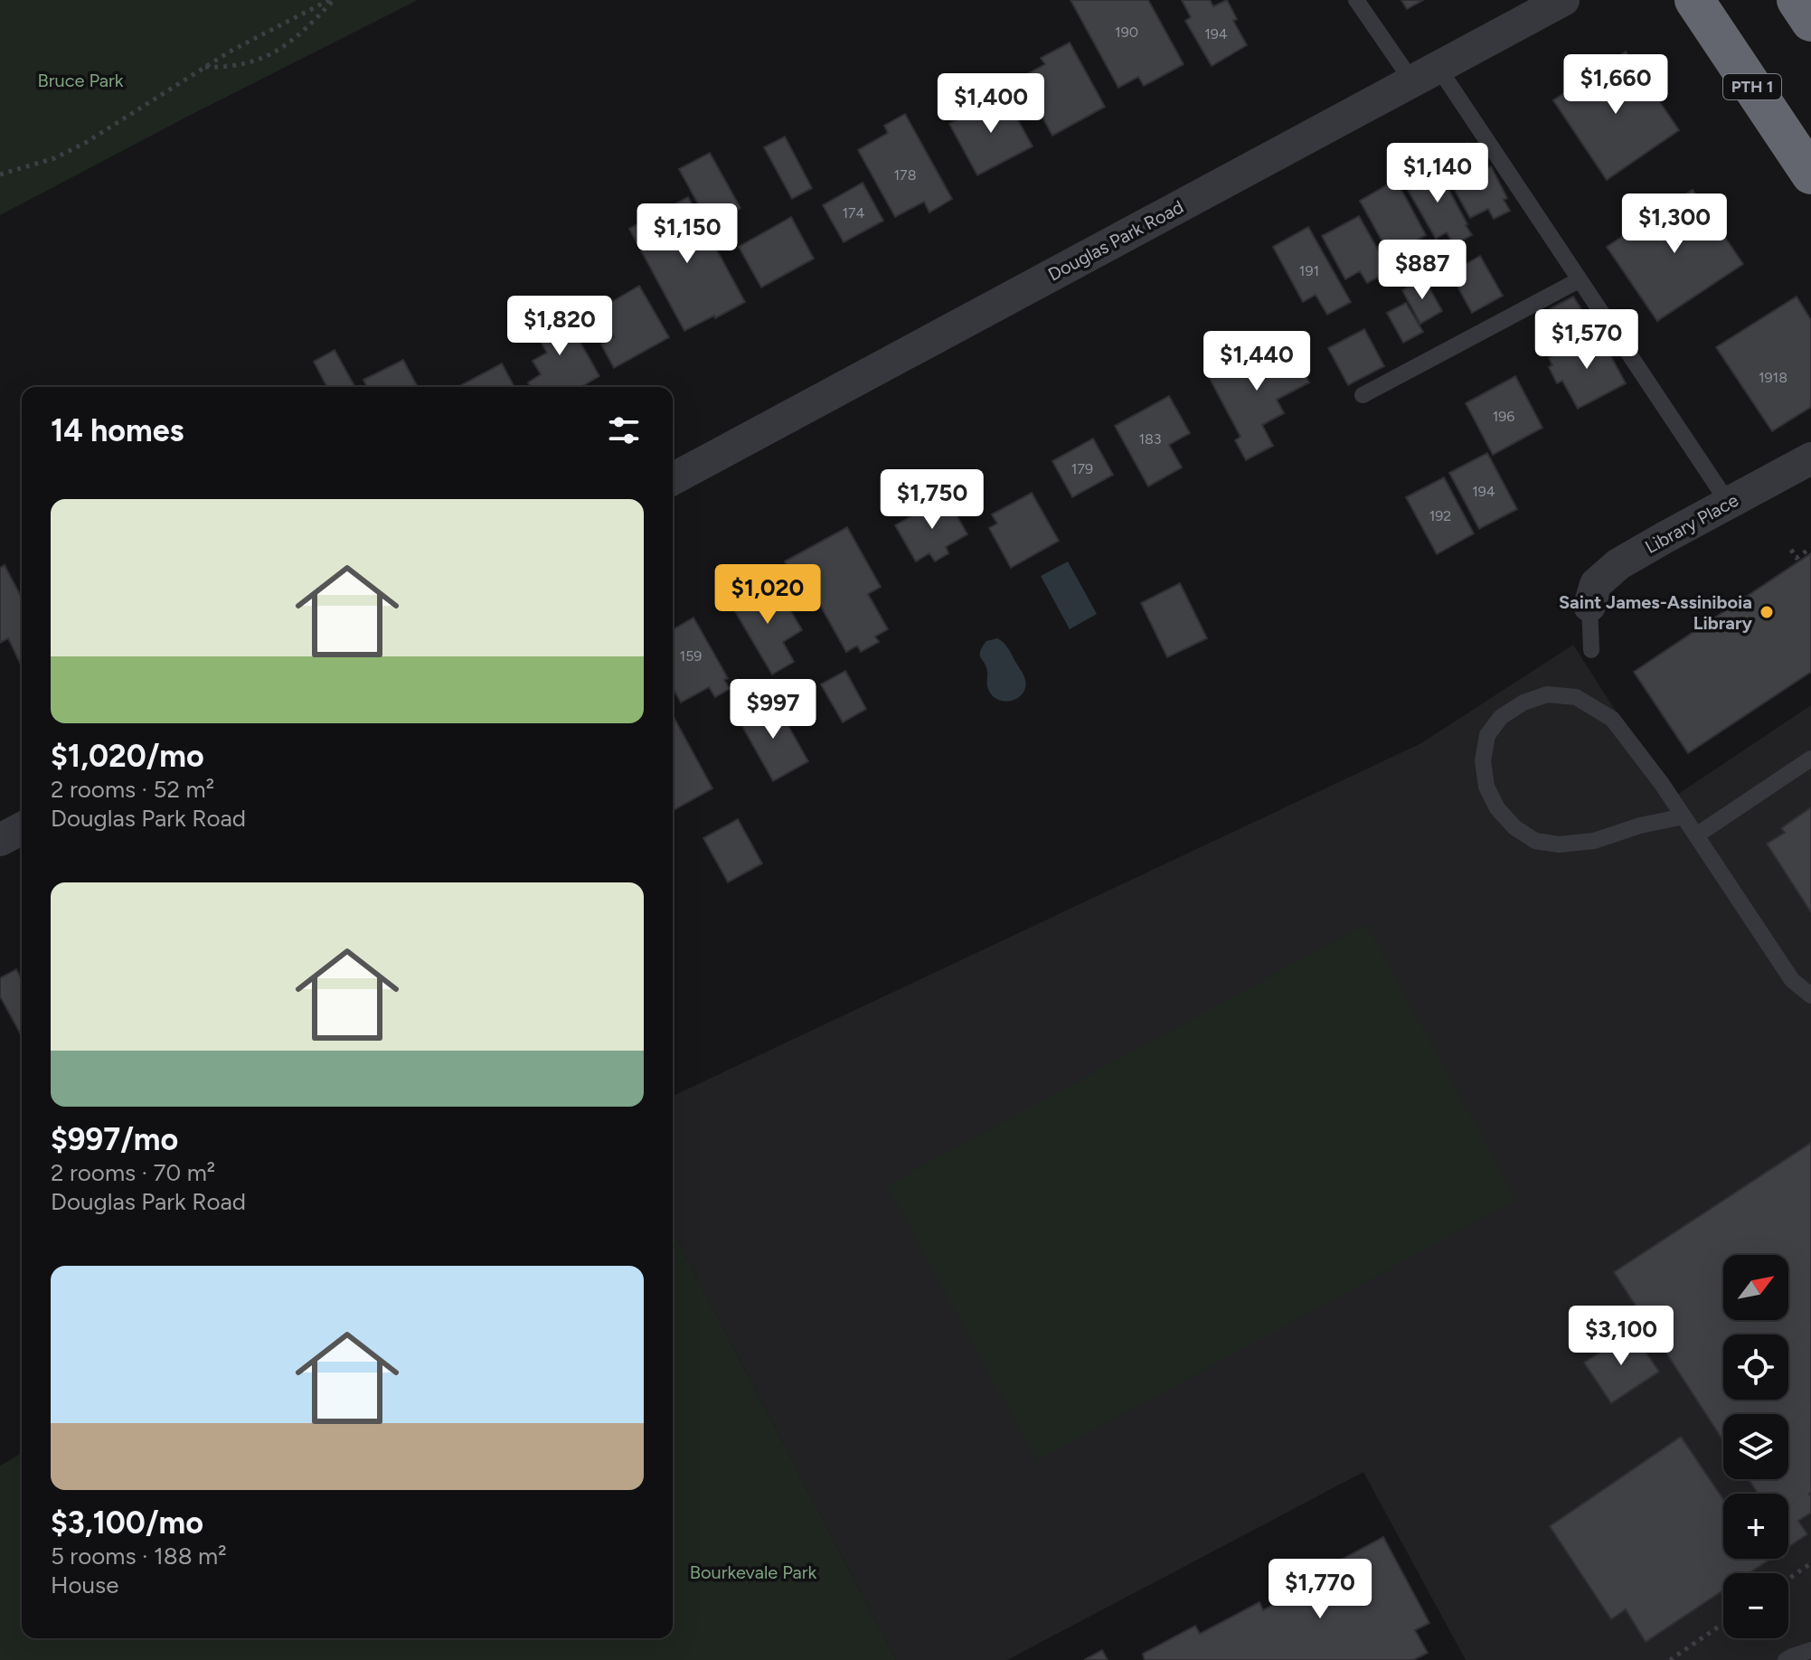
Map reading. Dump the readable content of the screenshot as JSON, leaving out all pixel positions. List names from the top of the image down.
{
  "streets": {
    "highway": ["PTH 1"],
    "street": ["Douglas Park Road", "Library Place"]
  },
  "parks": ["Bruce Park", "Bourkevale Park"],
  "places": ["Saint James-Assiniboia Library"],
  "house_numbers": [
    "190",
    "194",
    "178",
    "174",
    "191",
    "1918",
    "196",
    "183",
    "179",
    "194",
    "192",
    "159"
  ],
  "north": "top right",
  "page": {
    "price": [
      "$1,660",
      "$1,400",
      "$1,140",
      "$1,300",
      "$1,150",
      "$887",
      "$1,820",
      "$1,570",
      "$1,440",
      "$1,750",
      "$1,020",
      "$997",
      "$3,100",
      "$1,770"
    ],
    "heading": "14 homes",
    "list": [
      {
        "name": "$1,020/mo",
        "note": "2 rooms · 52 m² · Douglas Park Road"
      },
      {
        "name": "$997/mo",
        "note": "2 rooms · 70 m² · Douglas Park Road"
      },
      {
        "name": "$3,100/mo",
        "note": "5 rooms · 188 m² · House"
      }
    ],
    "map_buttons": ["+", "−"]
  }
}
